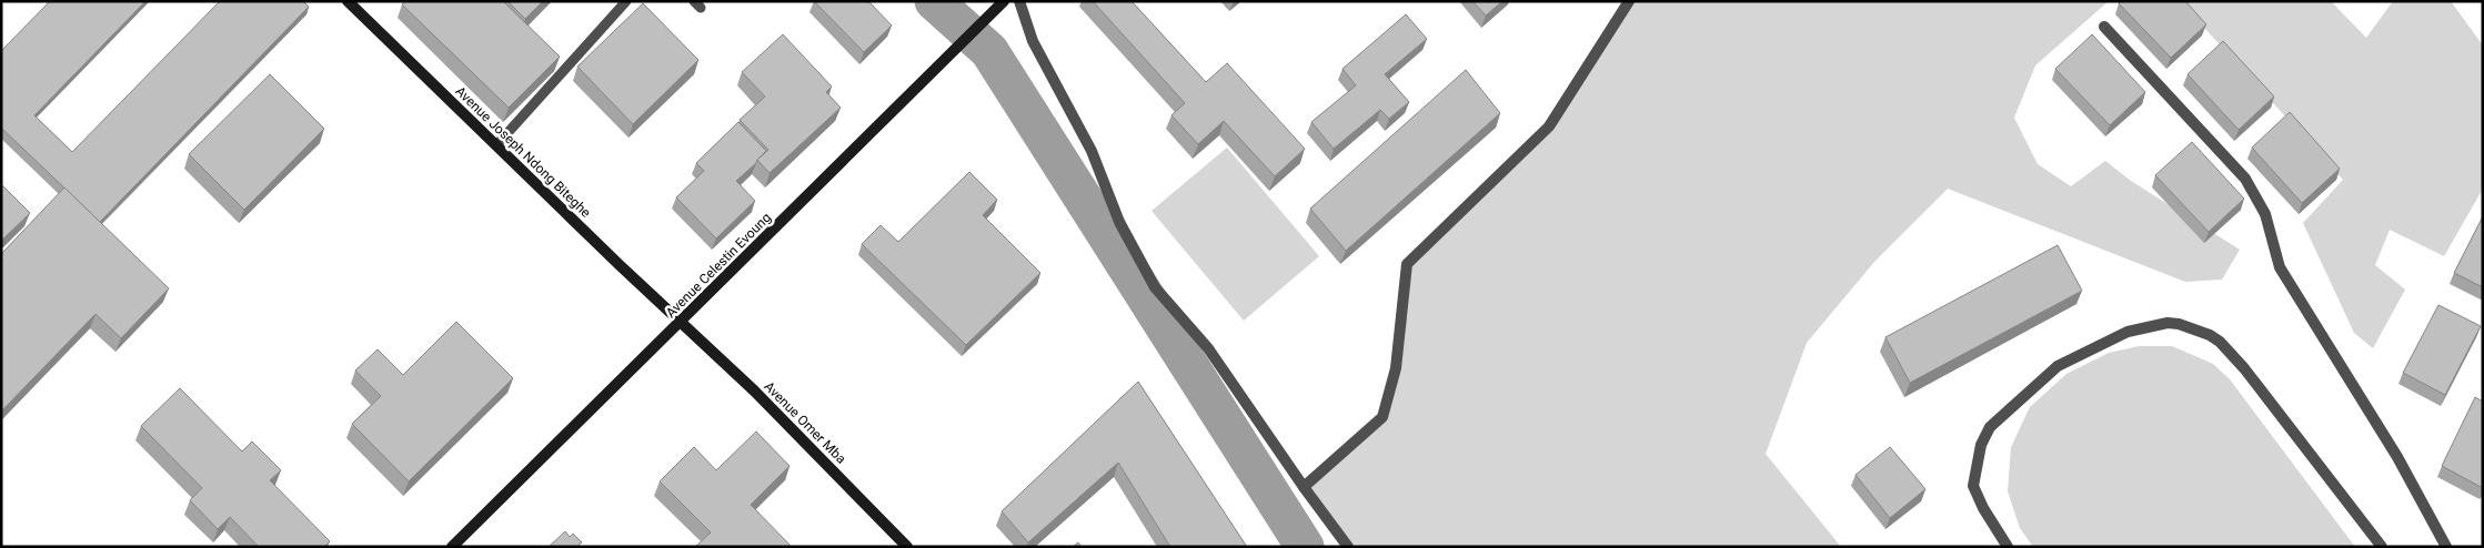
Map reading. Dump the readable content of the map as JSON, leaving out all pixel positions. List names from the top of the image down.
{
  "streets": {
    "street": ["Avenue Joseph Ndong Biteghe", "Avenue Celestin Evoung", "Avenue Omer Mba"]
  },
  "crossings": [
    ["Avenue Joseph Ndong Biteghe", "Avenue Celestin Evoung"],
    ["Avenue Joseph Ndong Biteghe", "Avenue Omer Mba"],
    ["Avenue Celestin Evoung", "Avenue Omer Mba"]
  ]
}
